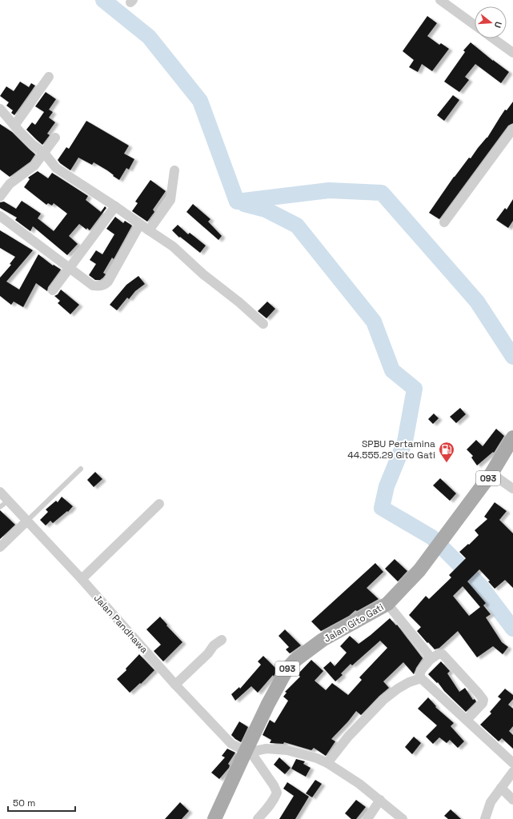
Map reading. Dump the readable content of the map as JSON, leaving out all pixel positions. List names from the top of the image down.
{
  "streets": {
    "main road": ["093", "Jalan Gito Gati"],
    "street": ["Jalan Pandhawa"]
  },
  "crossings": [
    ["Jalan Gito Gati", "Jalan Pandhawa"]
  ],
  "places": {
    "fuel station": ["SPBU Pertamina 44.555.29 Gito Gati"]
  },
  "scale_bar": "50 m",
  "north": "right"
}
